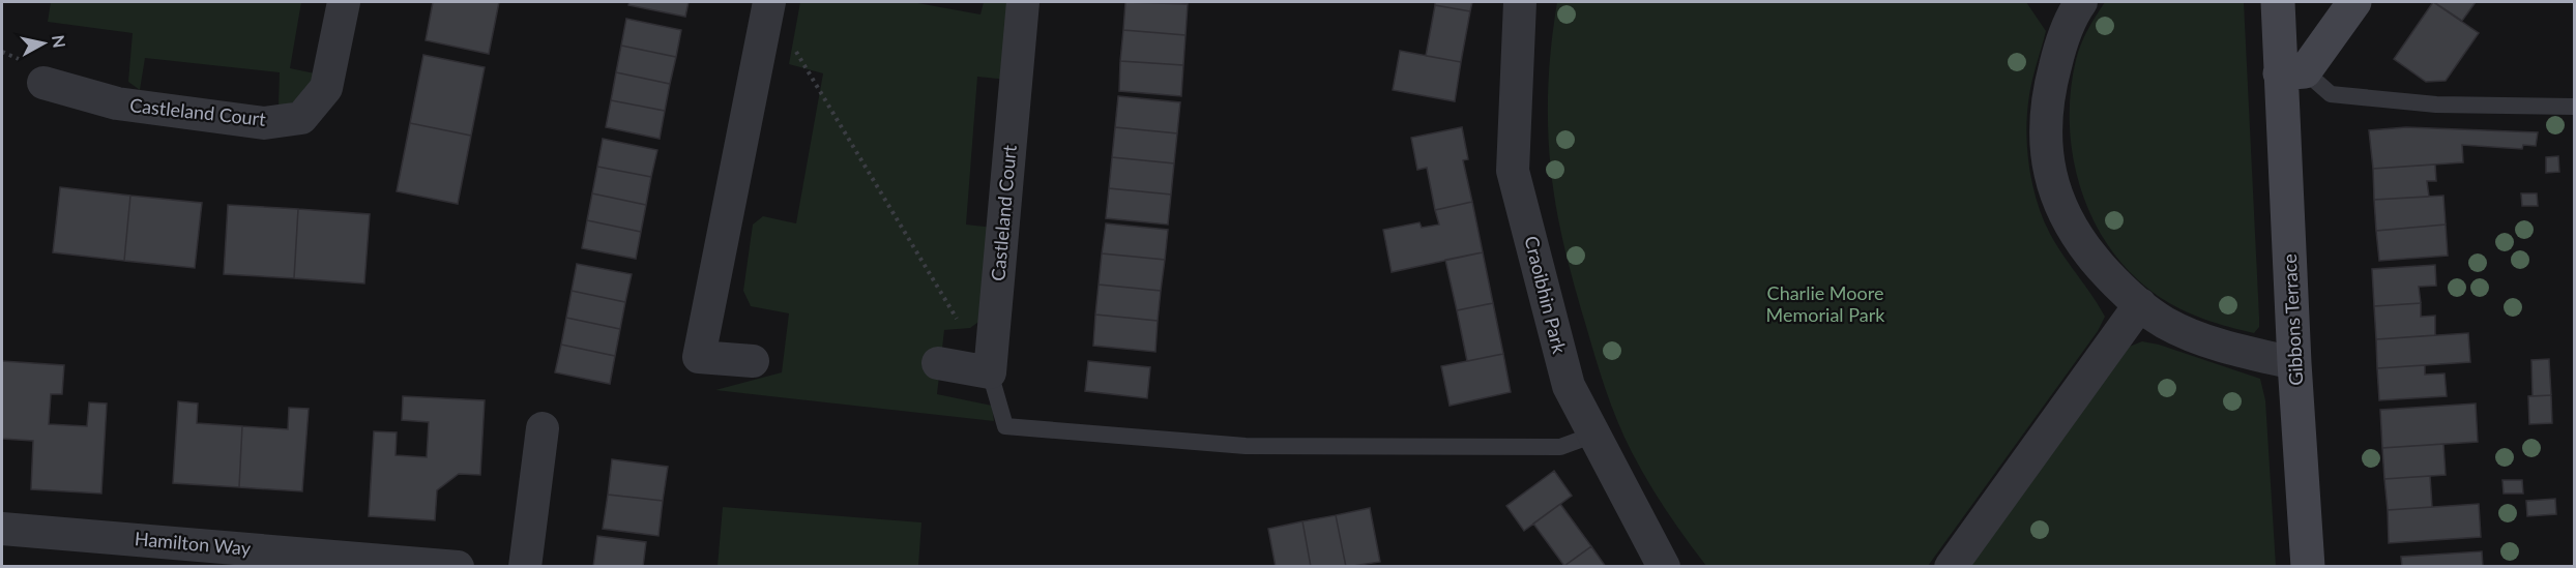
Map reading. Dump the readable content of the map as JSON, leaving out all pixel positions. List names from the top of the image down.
{
  "streets": {
    "main road": ["Gibbons Terrace"],
    "street": ["Castleland Court", "Craoibhin Park", "Hamilton Way"]
  },
  "parks": ["Charlie Moore Memorial Park"],
  "north": "right"
}
